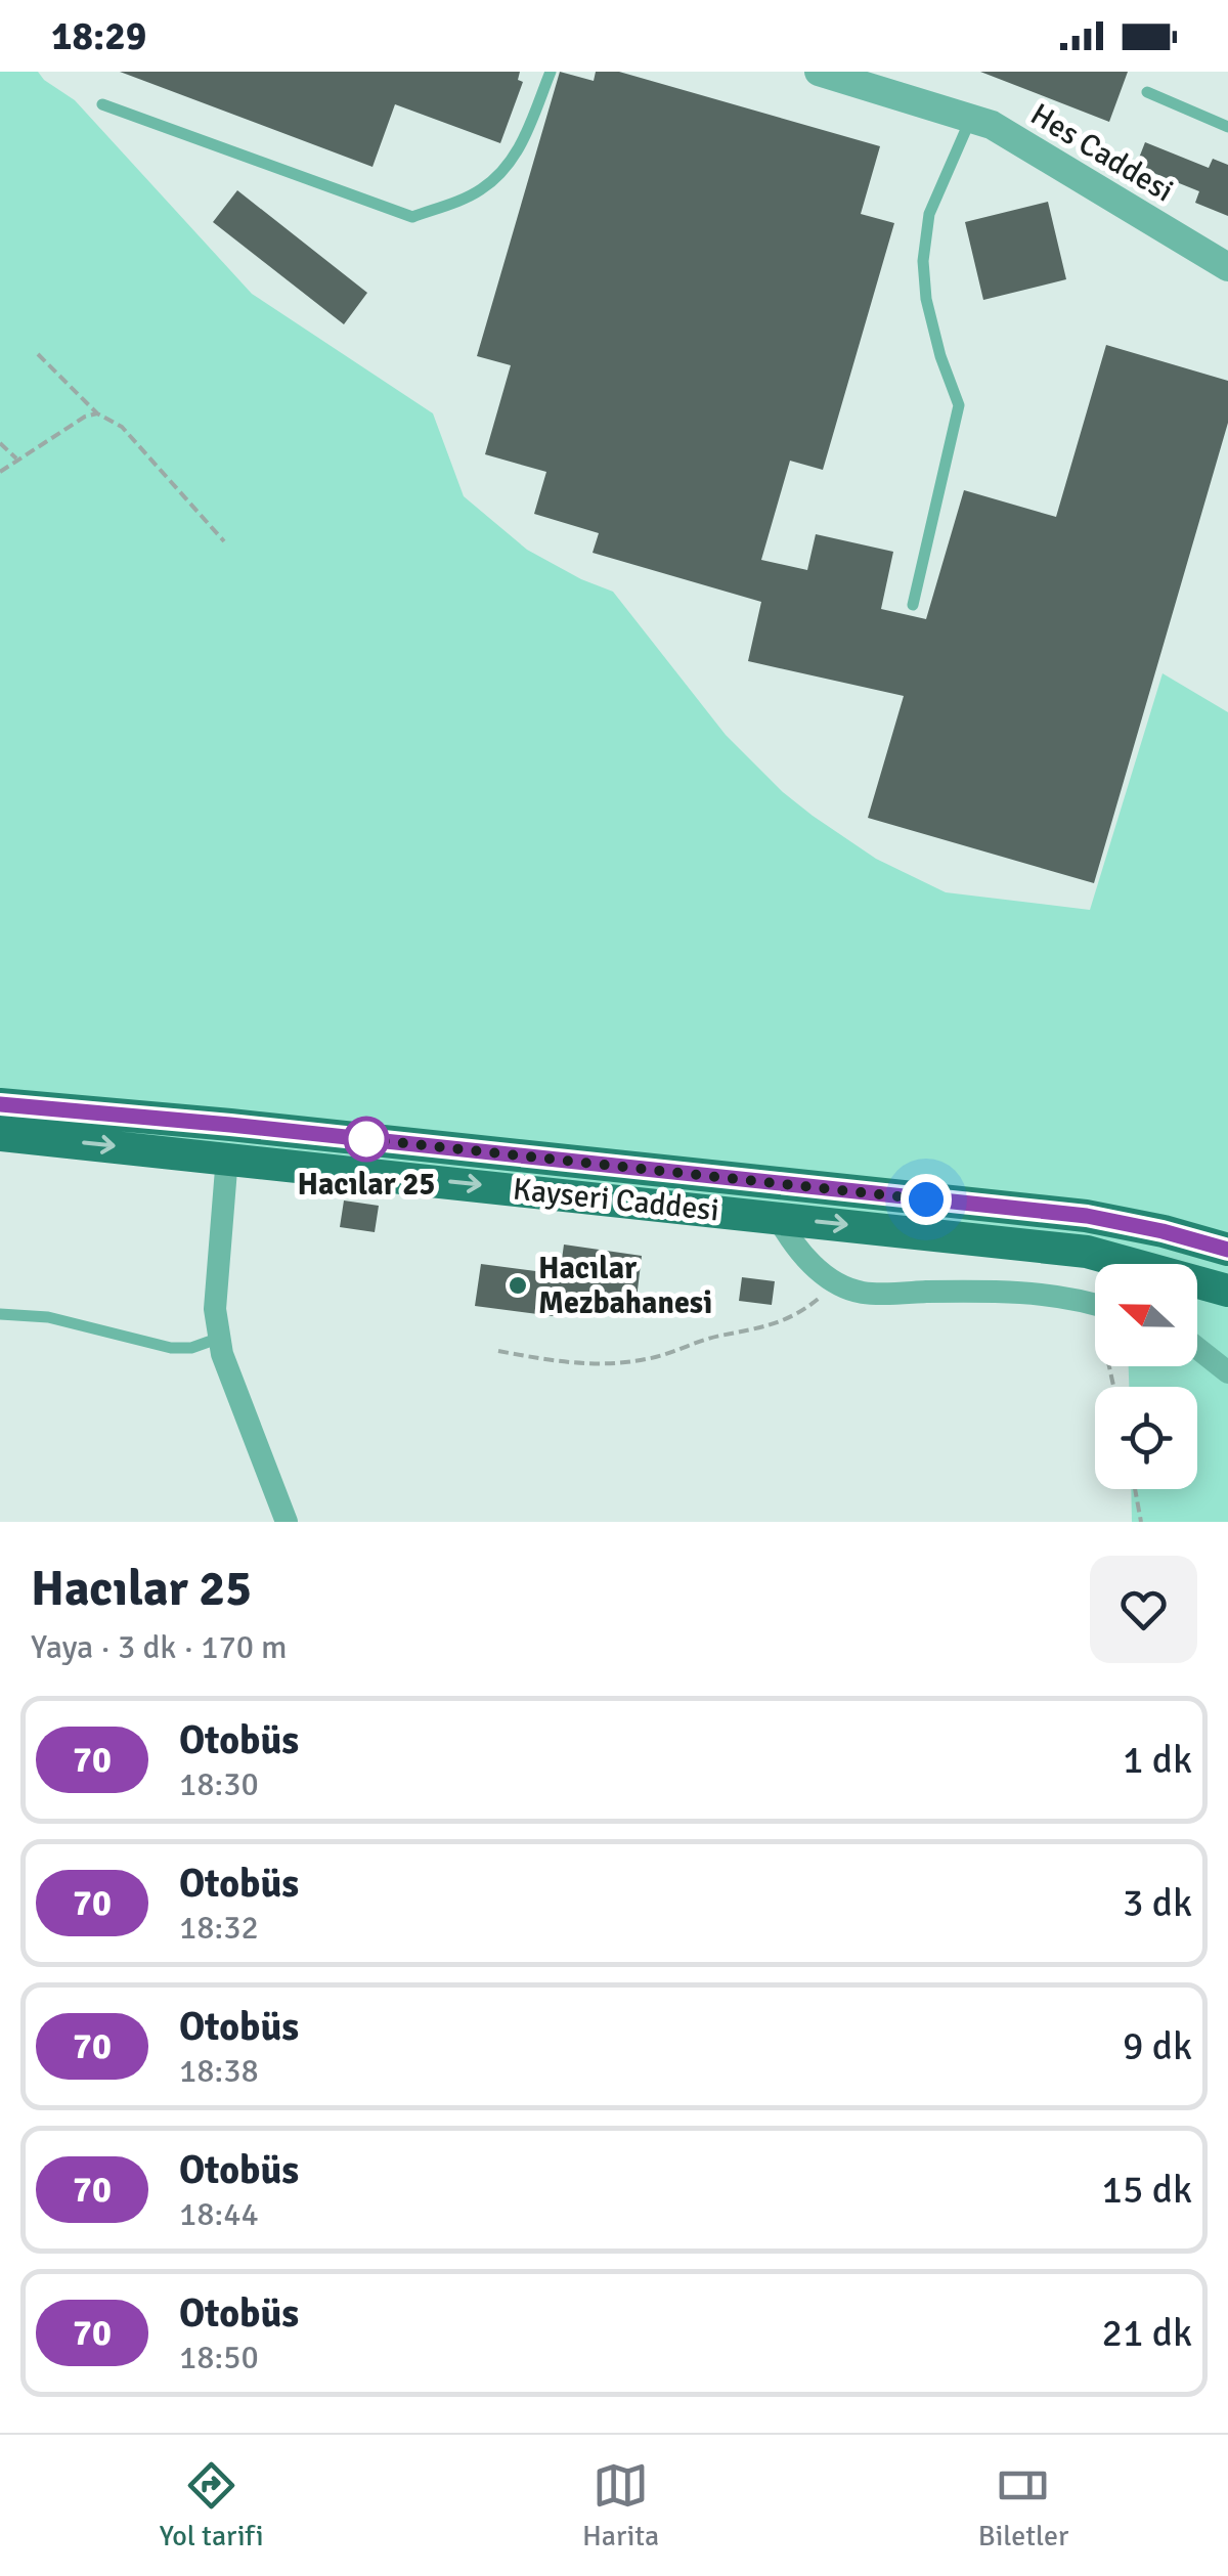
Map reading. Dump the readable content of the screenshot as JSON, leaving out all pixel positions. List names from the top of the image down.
{
  "streets": {
    "main road": ["Kayseri Caddesi"],
    "street": ["Hes Caddesi"]
  },
  "places": ["Hacılar 25", "Hacılar Mezbahanesi"],
  "lines": ["bus line 70"],
  "north": "left",
  "page": {
    "status": "18:29",
    "heading": ["Hacılar 25", "Yaya · 3 dk · 170 m"],
    "list": [
      {
        "mark": "70",
        "name": "Otobüs",
        "note": "18:30",
        "value": "1 dk"
      },
      {
        "mark": "70",
        "name": "Otobüs",
        "note": "18:32",
        "value": "3 dk"
      },
      {
        "mark": "70",
        "name": "Otobüs",
        "note": "18:38",
        "value": "9 dk"
      },
      {
        "mark": "70",
        "name": "Otobüs",
        "note": "18:44",
        "value": "15 dk"
      },
      {
        "mark": "70",
        "name": "Otobüs",
        "note": "18:50",
        "value": "21 dk"
      }
    ],
    "tabs": ["Yol tarifi", "Harita", "Biletler"]
  }
}
